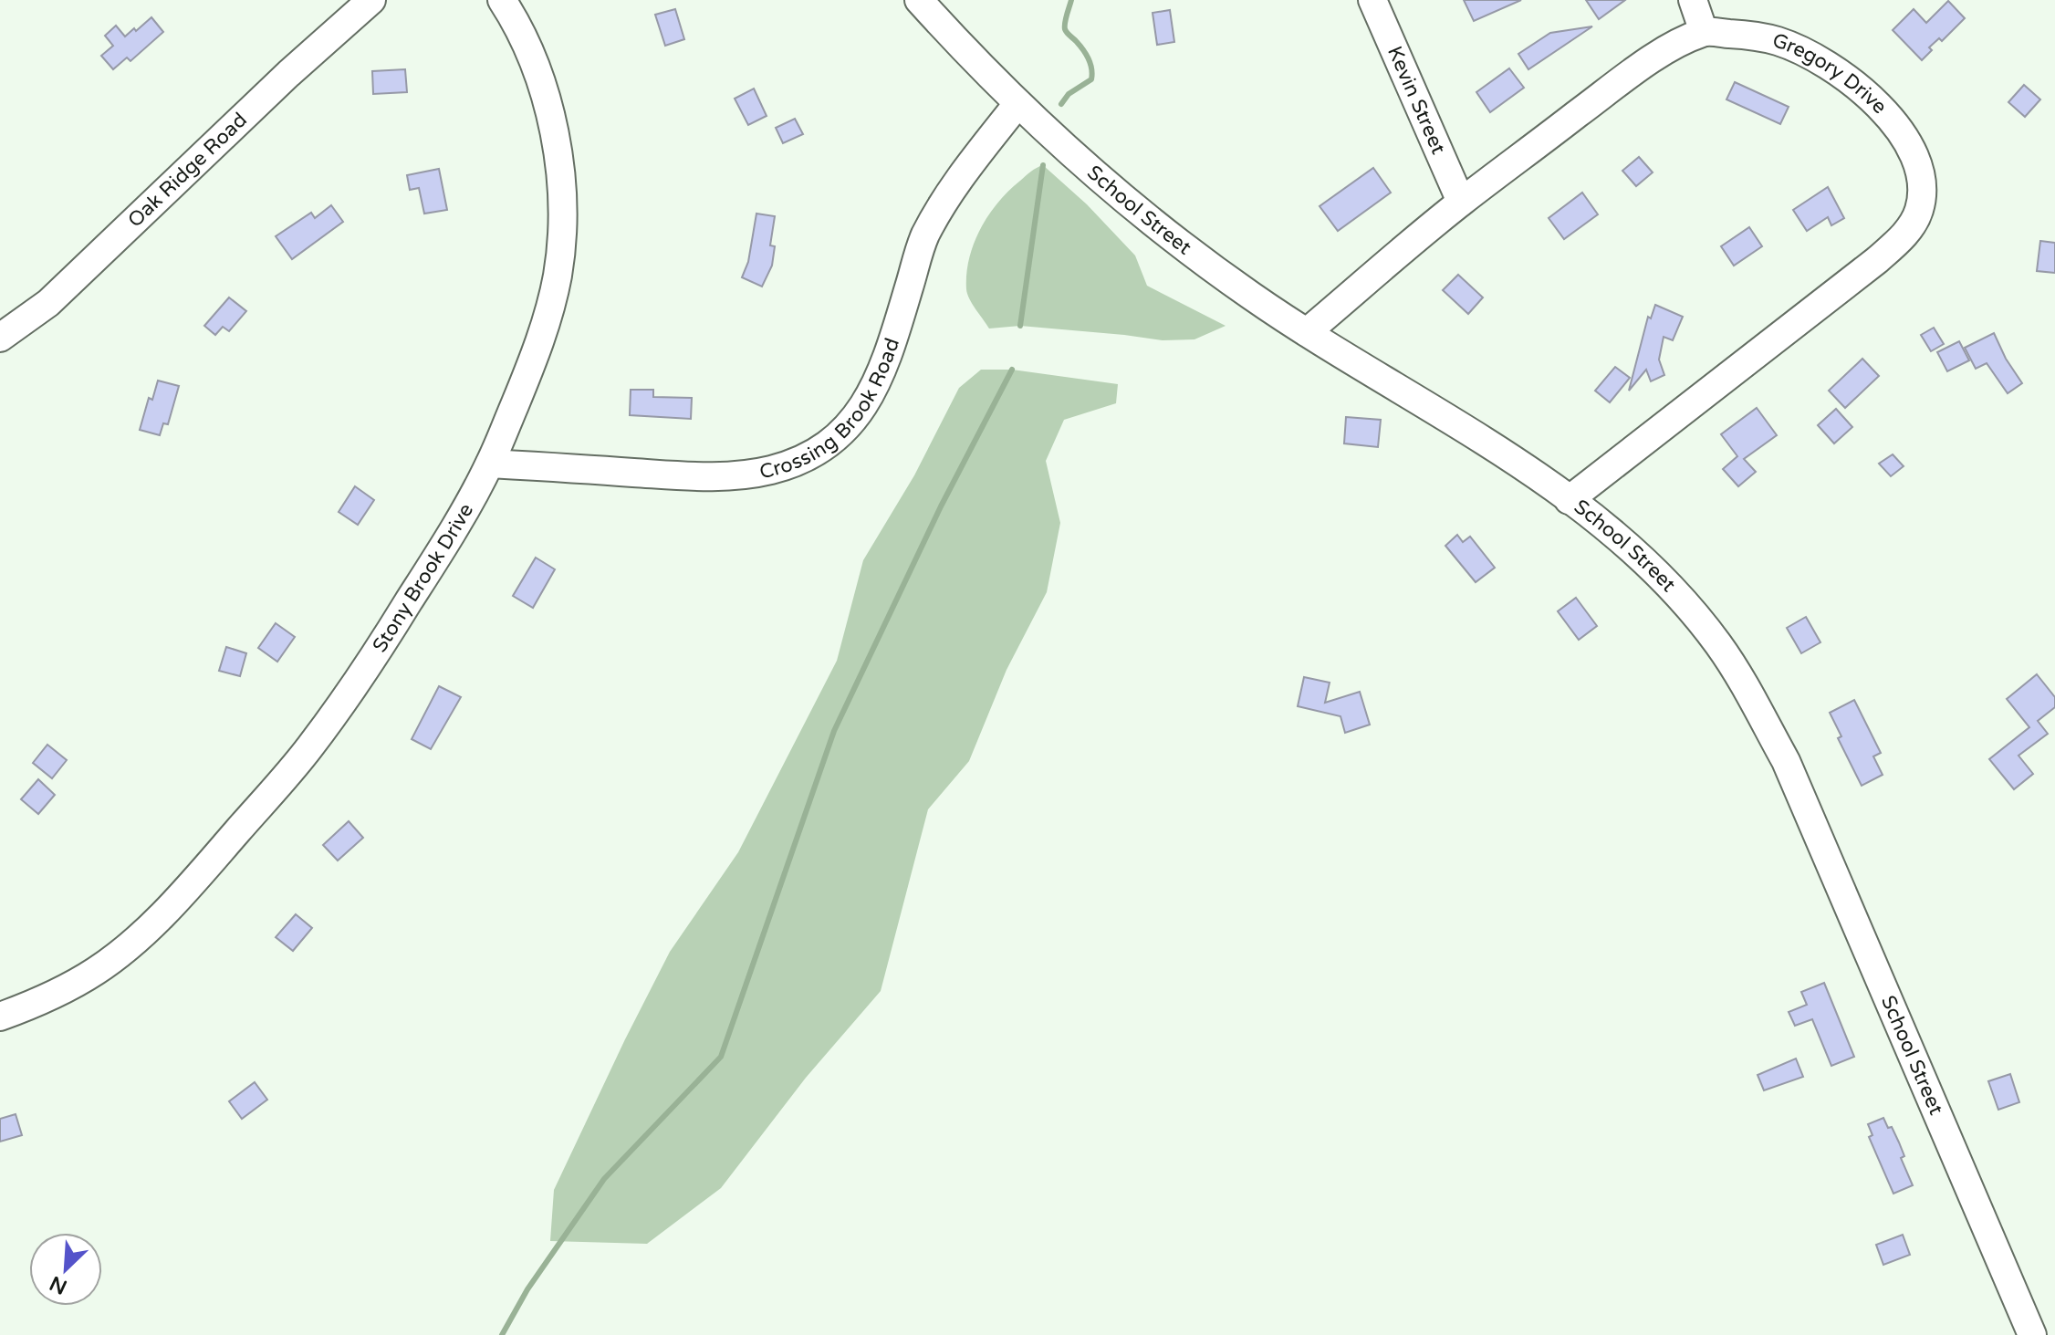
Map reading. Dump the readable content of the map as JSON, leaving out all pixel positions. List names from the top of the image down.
{
  "streets": {
    "street": [
      "Gregory Drive",
      "Kevin Street",
      "Oak Ridge Road",
      "School Street",
      "Crossing Brook Road",
      "Stony Brook Drive"
    ]
  },
  "crossings": [
    ["Gregory Drive", "Kevin Street"],
    ["Gregory Drive", "School Street"],
    ["School Street", "Crossing Brook Road"],
    ["Crossing Brook Road", "Stony Brook Drive"]
  ],
  "north": "bottom left"
}
